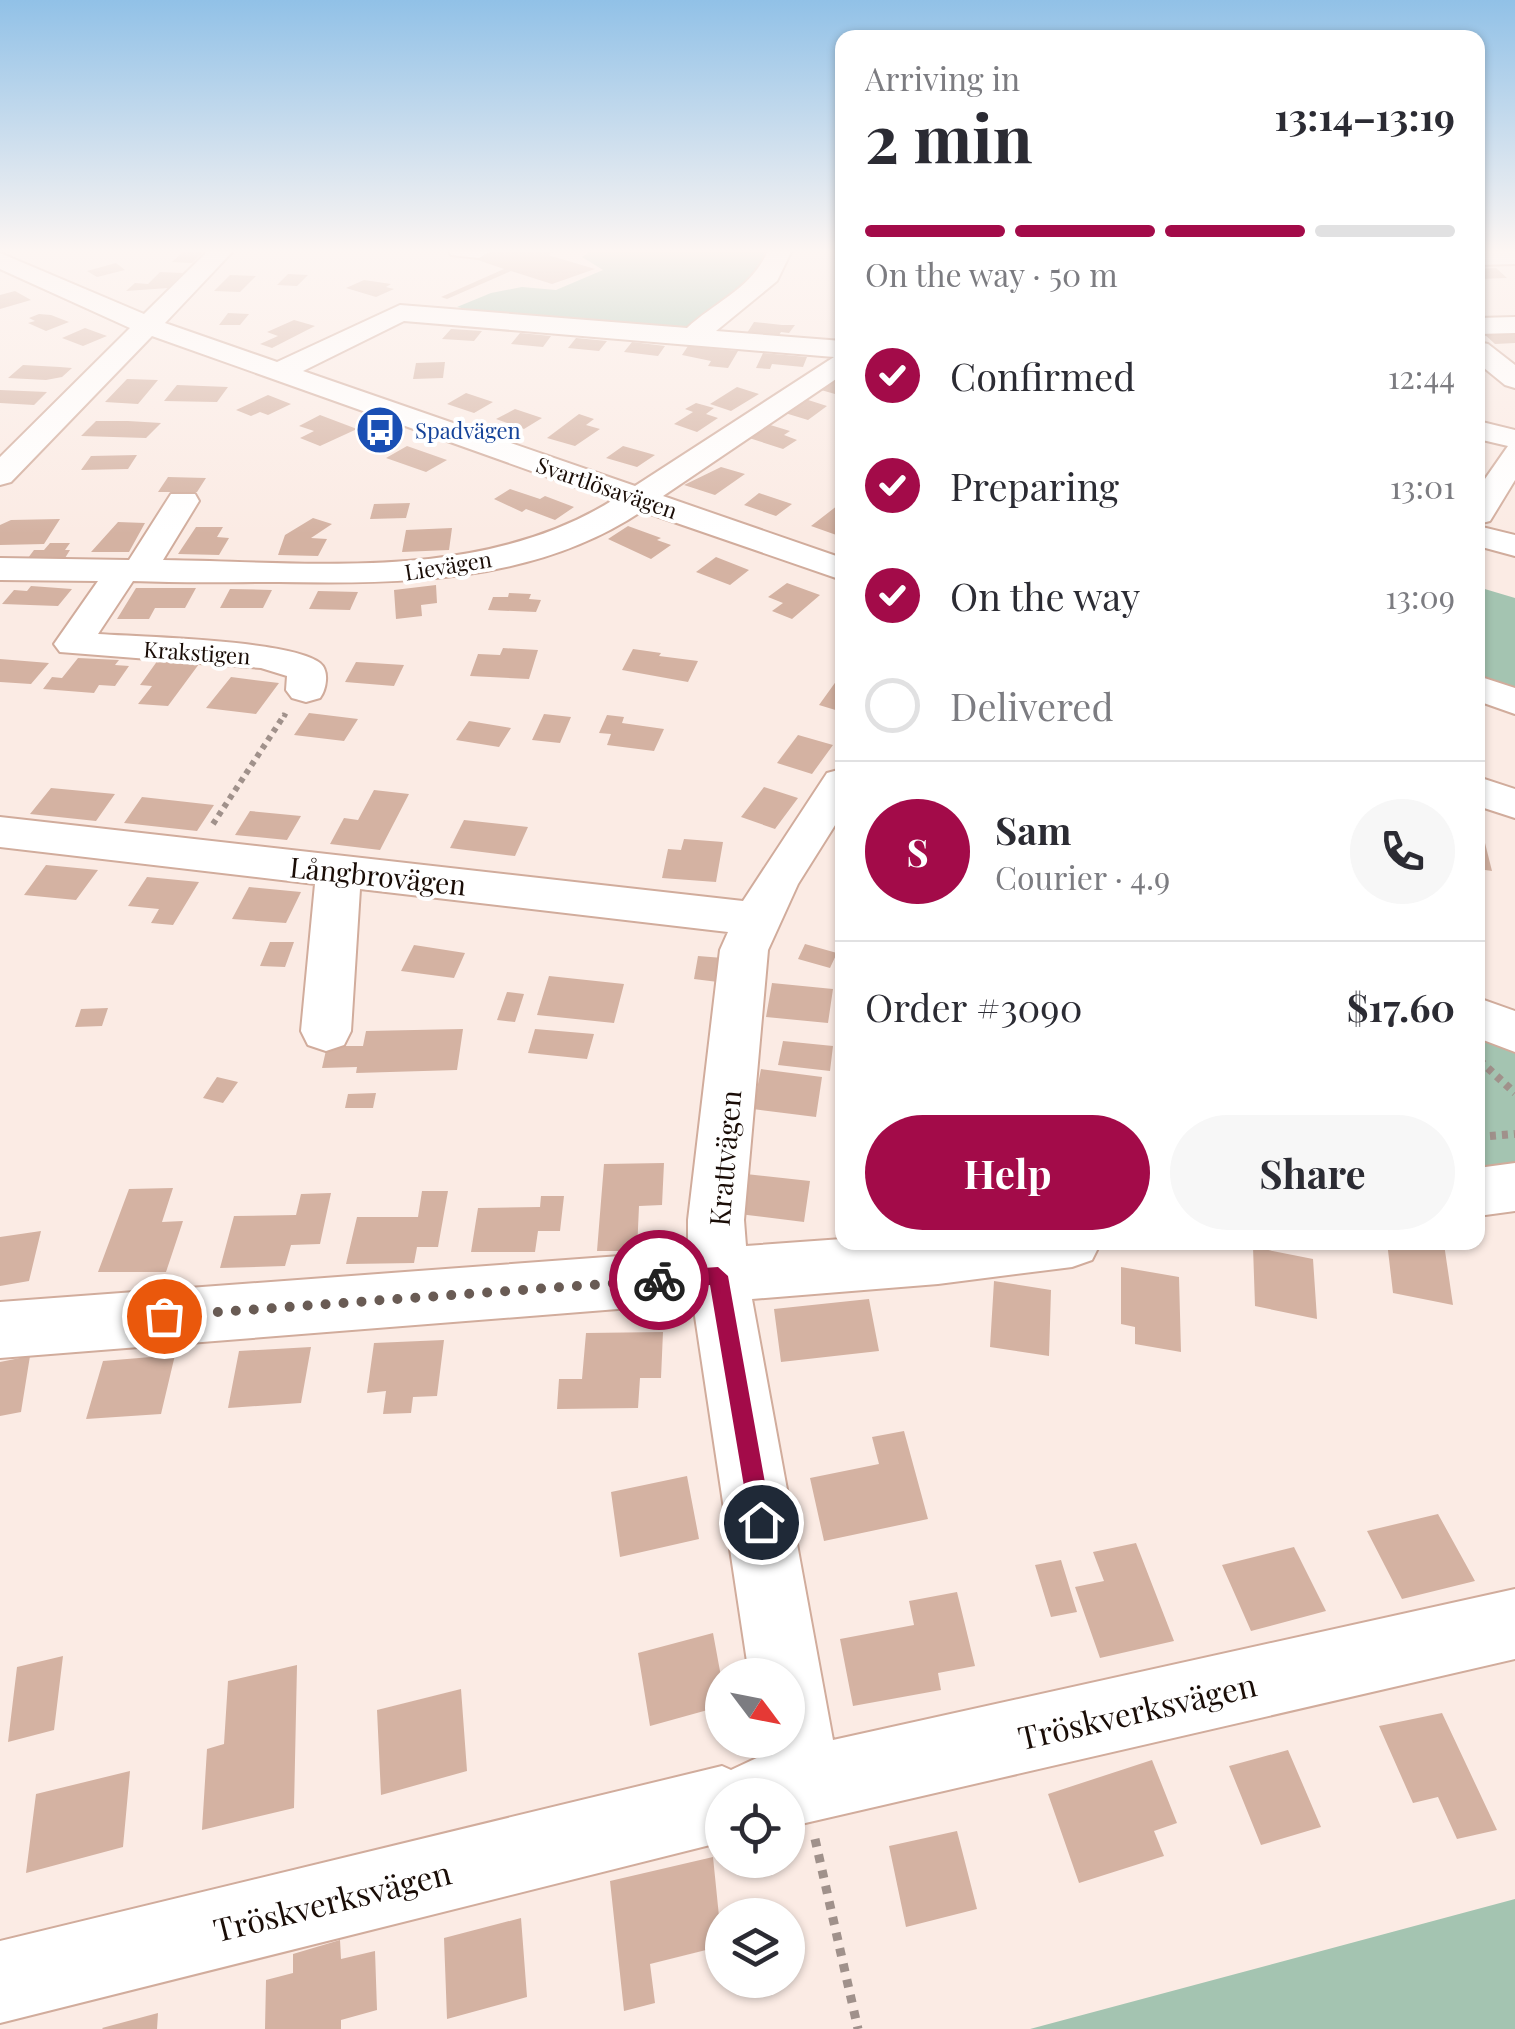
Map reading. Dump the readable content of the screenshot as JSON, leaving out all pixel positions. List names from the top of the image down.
{
  "streets": {
    "street": [
      "Svartlösavägen",
      "Lievägen",
      "Krakstigen",
      "Långbrovägen",
      "Krattvägen",
      "Tröskverksvägen"
    ]
  },
  "crossings": [
    ["Svartlösavägen", "Lievägen"],
    ["Lievägen", "Krakstigen"],
    ["Långbrovägen", "Krattvägen"]
  ],
  "places": {
    "bus stop": ["Spadvägen"]
  },
  "north": "bottom right",
  "page": {
    "heading": ["2 min", "Arriving in", "13:14–13:19"],
    "panel": [
      "Sam",
      "Courier · 4.9",
      "Order #3090",
      "$17.60"
    ],
    "bar": "On the way · 50 m",
    "list": [
      ["Confirmed", "12:44"],
      ["Preparing", "13:01"],
      ["On the way", "13:09"],
      "Delivered"
    ],
    "round": "S",
    "buttons": ["Help", "Share"]
  }
}
